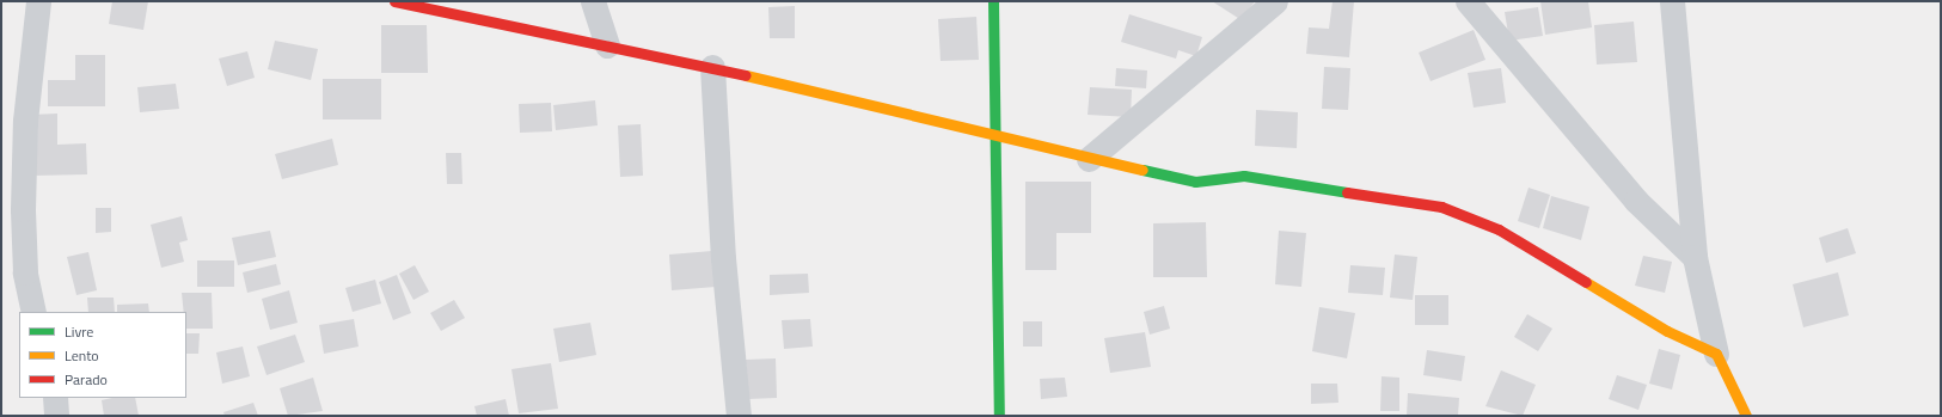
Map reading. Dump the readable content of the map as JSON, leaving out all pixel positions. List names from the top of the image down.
{
  "legend": ["Livre", "Lento", "Parado"]
}
